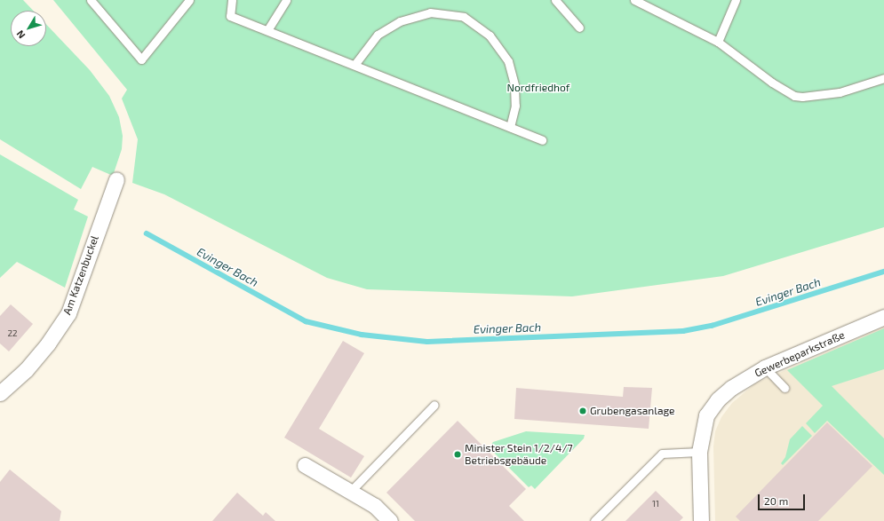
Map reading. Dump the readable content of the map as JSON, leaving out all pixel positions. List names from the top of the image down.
{
  "streets": {
    "street": ["Am Katzenbuckel", "Gewerbeparkstraße"]
  },
  "water": ["Evinger Bach"],
  "parks": ["Nordfriedhof"],
  "places": ["Grubengasanlage", "Minister Stein 1/2/4/7 Betriebsgebäude"],
  "house_numbers": ["22", "11"],
  "scale_bar": "20 m",
  "north": "bottom left"
}
